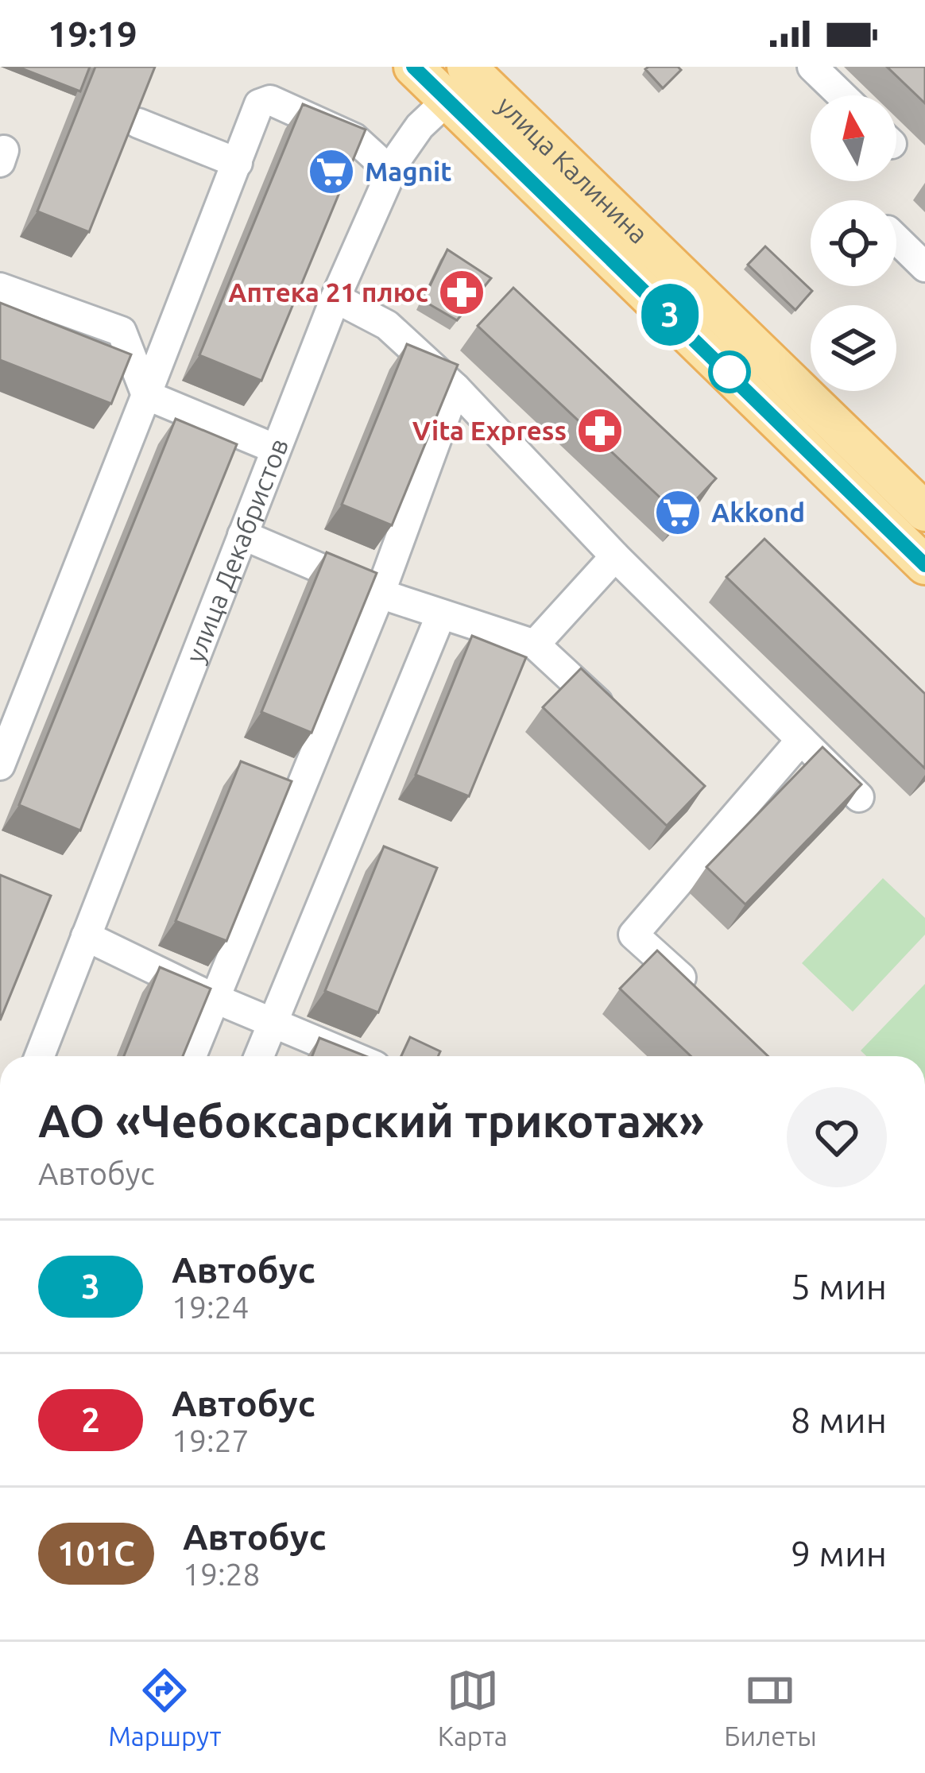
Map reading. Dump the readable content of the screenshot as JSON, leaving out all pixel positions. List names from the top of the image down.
{
  "streets": {
    "main road": ["улица Калинина"],
    "street": ["улица Декабристов"]
  },
  "crossings": [
    ["улица Калинина", "улица Декабристов"]
  ],
  "places": {
    "supermarket": ["Magnit", "Akkond"],
    "pharmacy": ["Аптека 21 плюс", "Vita Express"]
  },
  "lines": ["bus line 3"],
  "north": "top",
  "page": {
    "status": "19:19",
    "on_map": "3",
    "heading": ["АО «Чебоксарский трикотаж»", "Автобус"],
    "list": [
      {
        "mark": "3",
        "name": "Автобус",
        "note": "19:24",
        "value": "5 мин"
      },
      {
        "mark": "2",
        "name": "Автобус",
        "note": "19:27",
        "value": "8 мин"
      },
      {
        "mark": "101С",
        "name": "Автобус",
        "note": "19:28",
        "value": "9 мин"
      }
    ],
    "tabs": ["Маршрут", "Карта", "Билеты"]
  }
}
